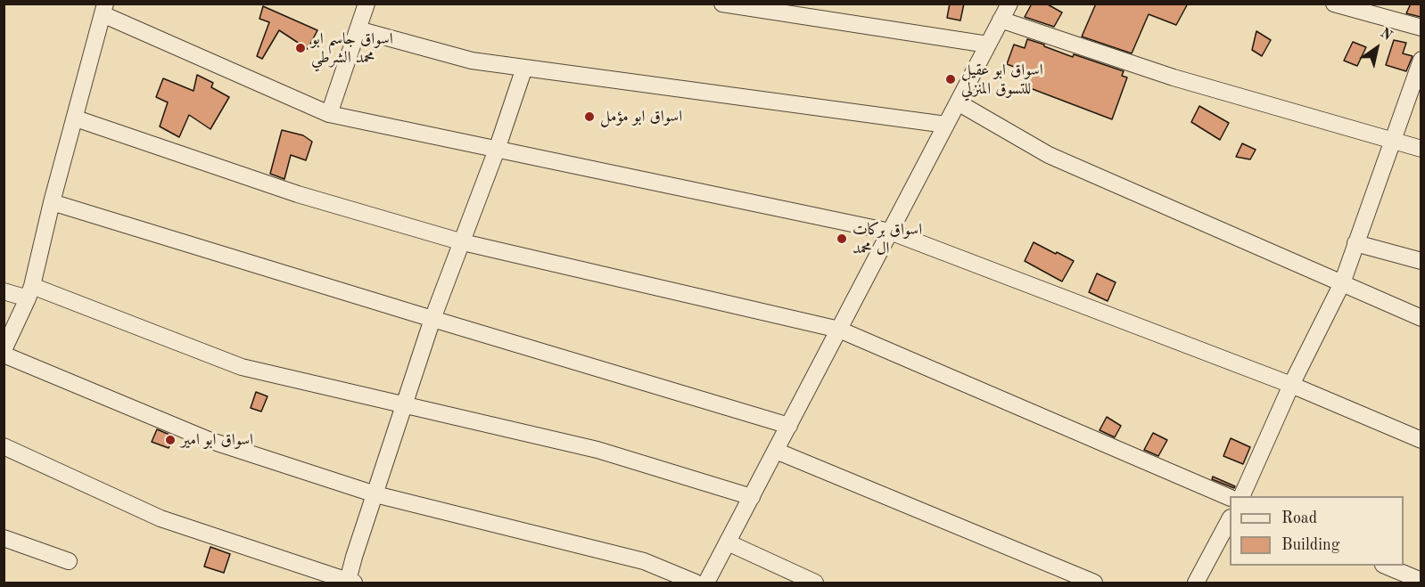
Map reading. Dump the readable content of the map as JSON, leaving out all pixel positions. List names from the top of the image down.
{
  "places": [
    "اسواق جاسم ابو محمد الشرطي",
    "اسواق ابو عقيل للتسوق المنزلي",
    "اسواق ابو مؤمل",
    "اسواق بركات ال محمد",
    "اسواق ابو امير"
  ],
  "legend": ["Road", "Building"],
  "north": "top right"
}
